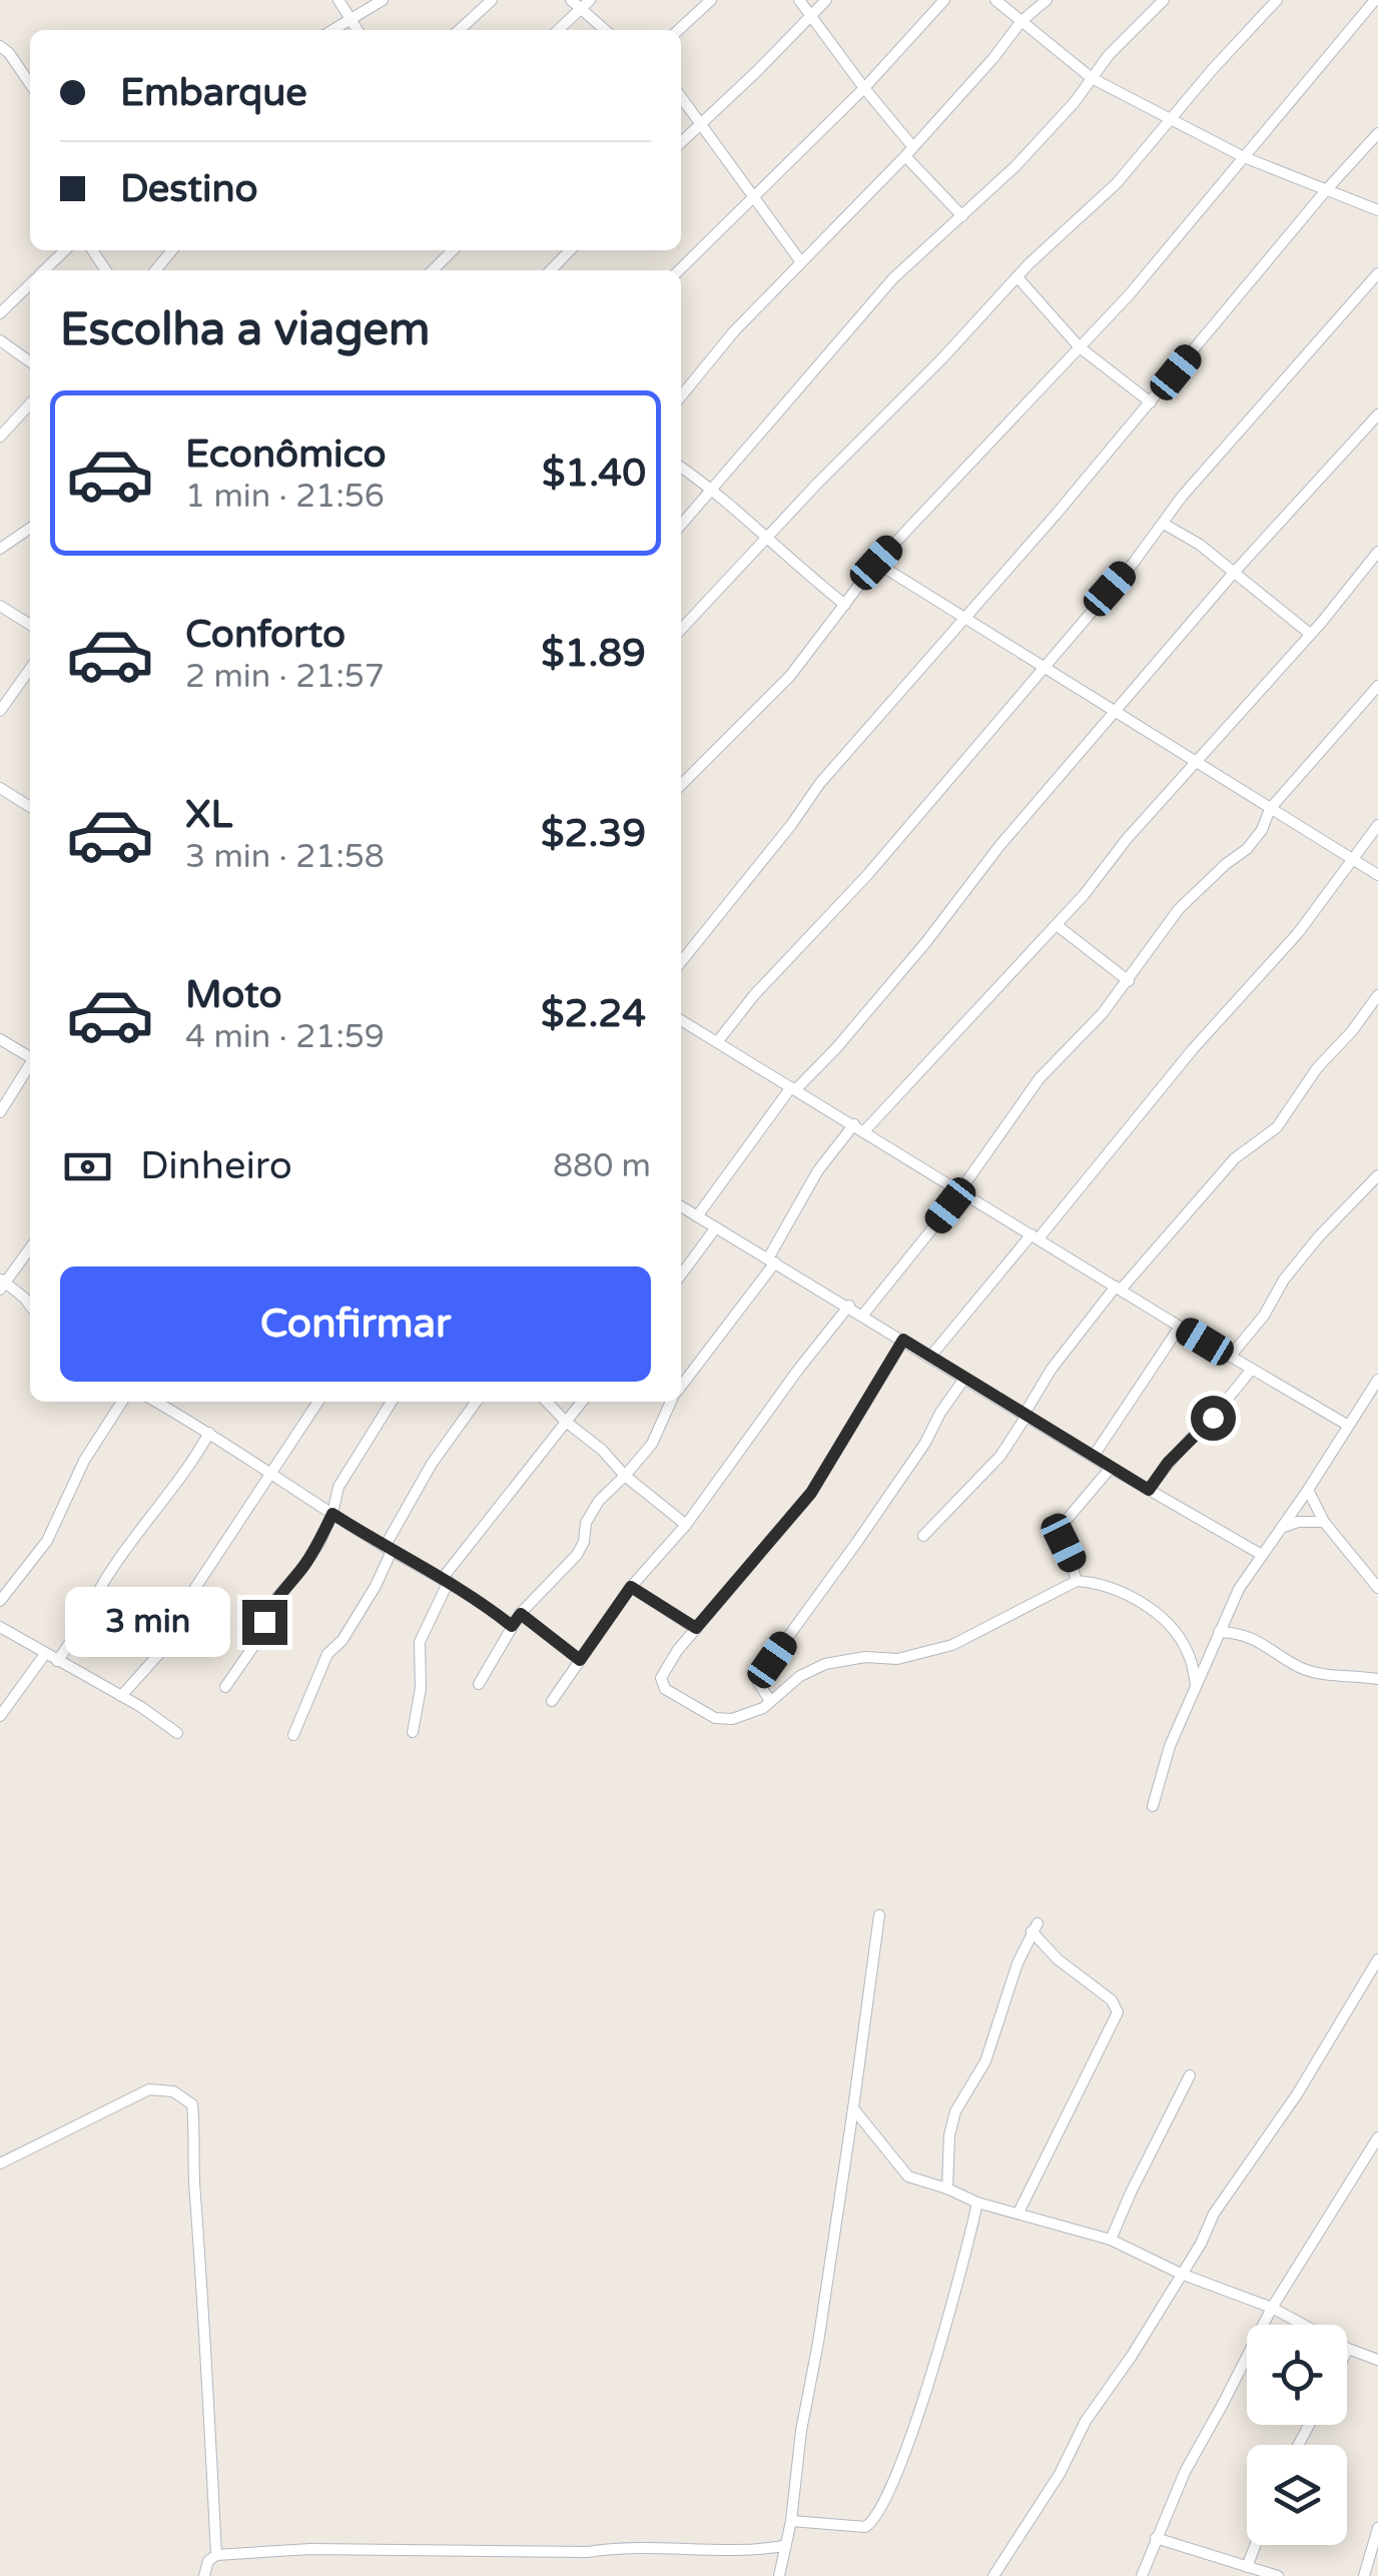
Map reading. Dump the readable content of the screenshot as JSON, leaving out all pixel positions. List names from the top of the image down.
{
  "page": {
    "banner": ["Embarque", "Destino"],
    "heading": "Escolha a viagem",
    "list": [
      {
        "name": "Econômico",
        "note": "1 min · 21:56",
        "value": "$1.40"
      },
      {
        "name": "Conforto",
        "note": "2 min · 21:57",
        "value": "$1.89"
      },
      {
        "name": "XL",
        "note": "3 min · 21:58",
        "value": "$2.39"
      },
      {
        "name": "Moto",
        "note": "4 min · 21:59",
        "value": "$2.24"
      }
    ],
    "pay": ["Dinheiro", "880 m"],
    "buttons": "Confirmar",
    "bubble": "3 min"
  }
}
